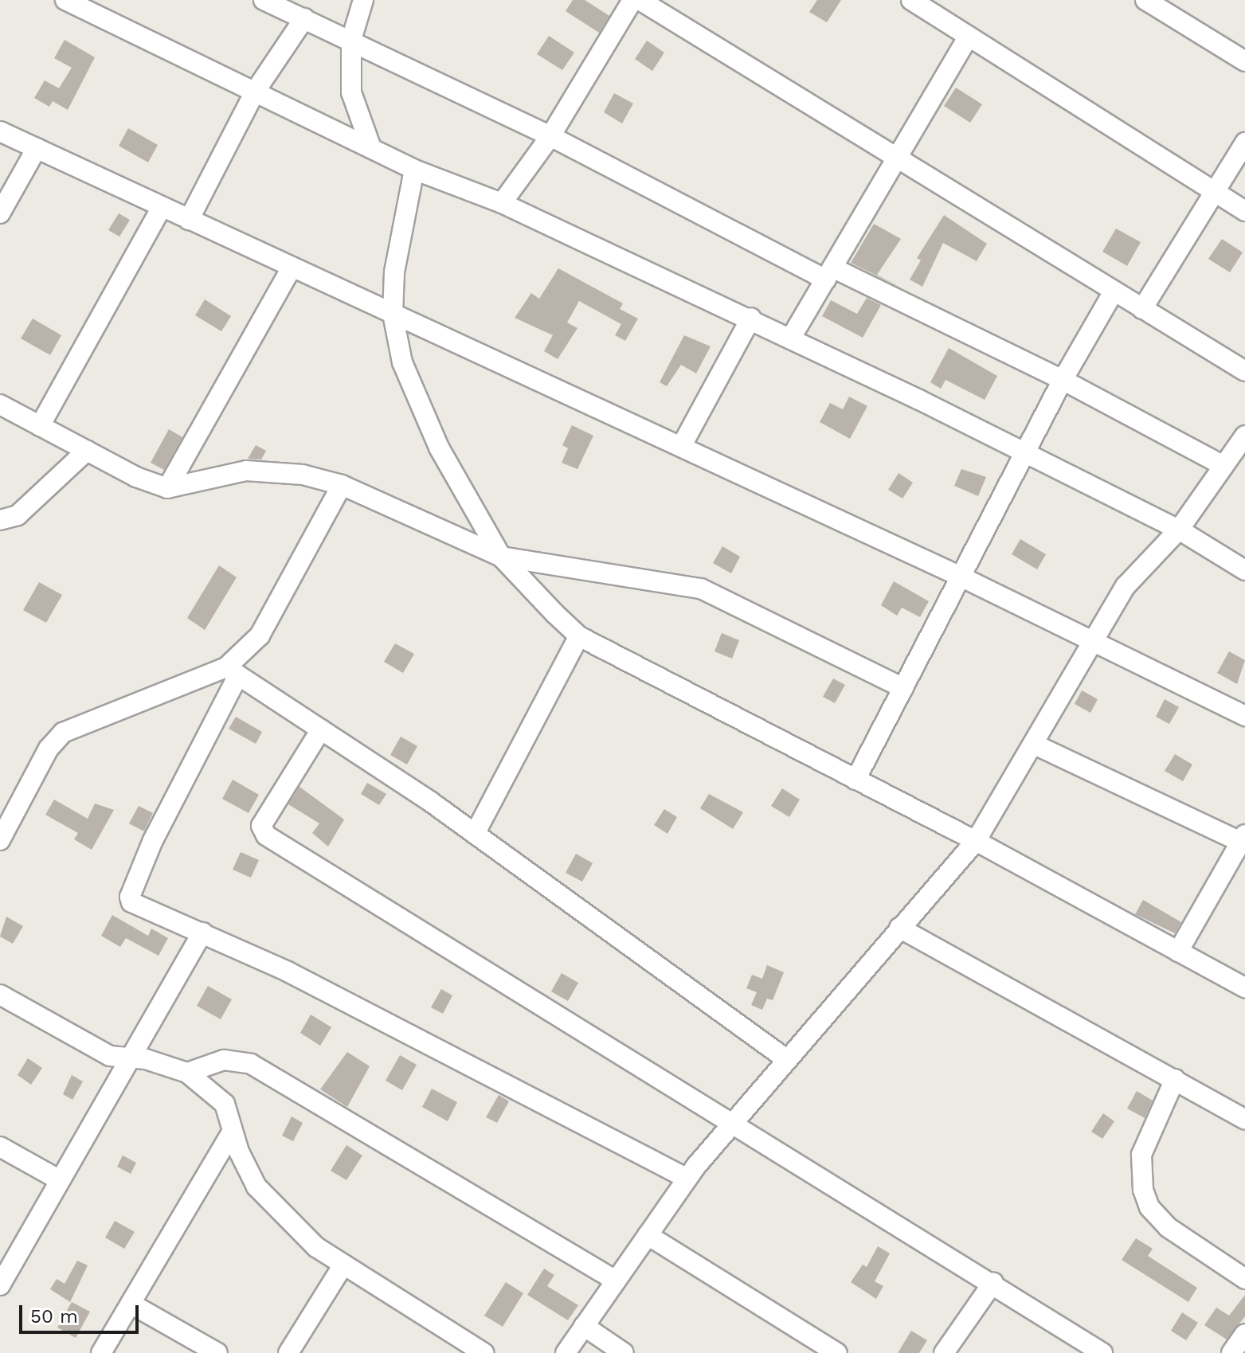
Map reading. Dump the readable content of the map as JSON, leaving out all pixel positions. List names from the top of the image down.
{
  "scale_bar": "50 m"
}
